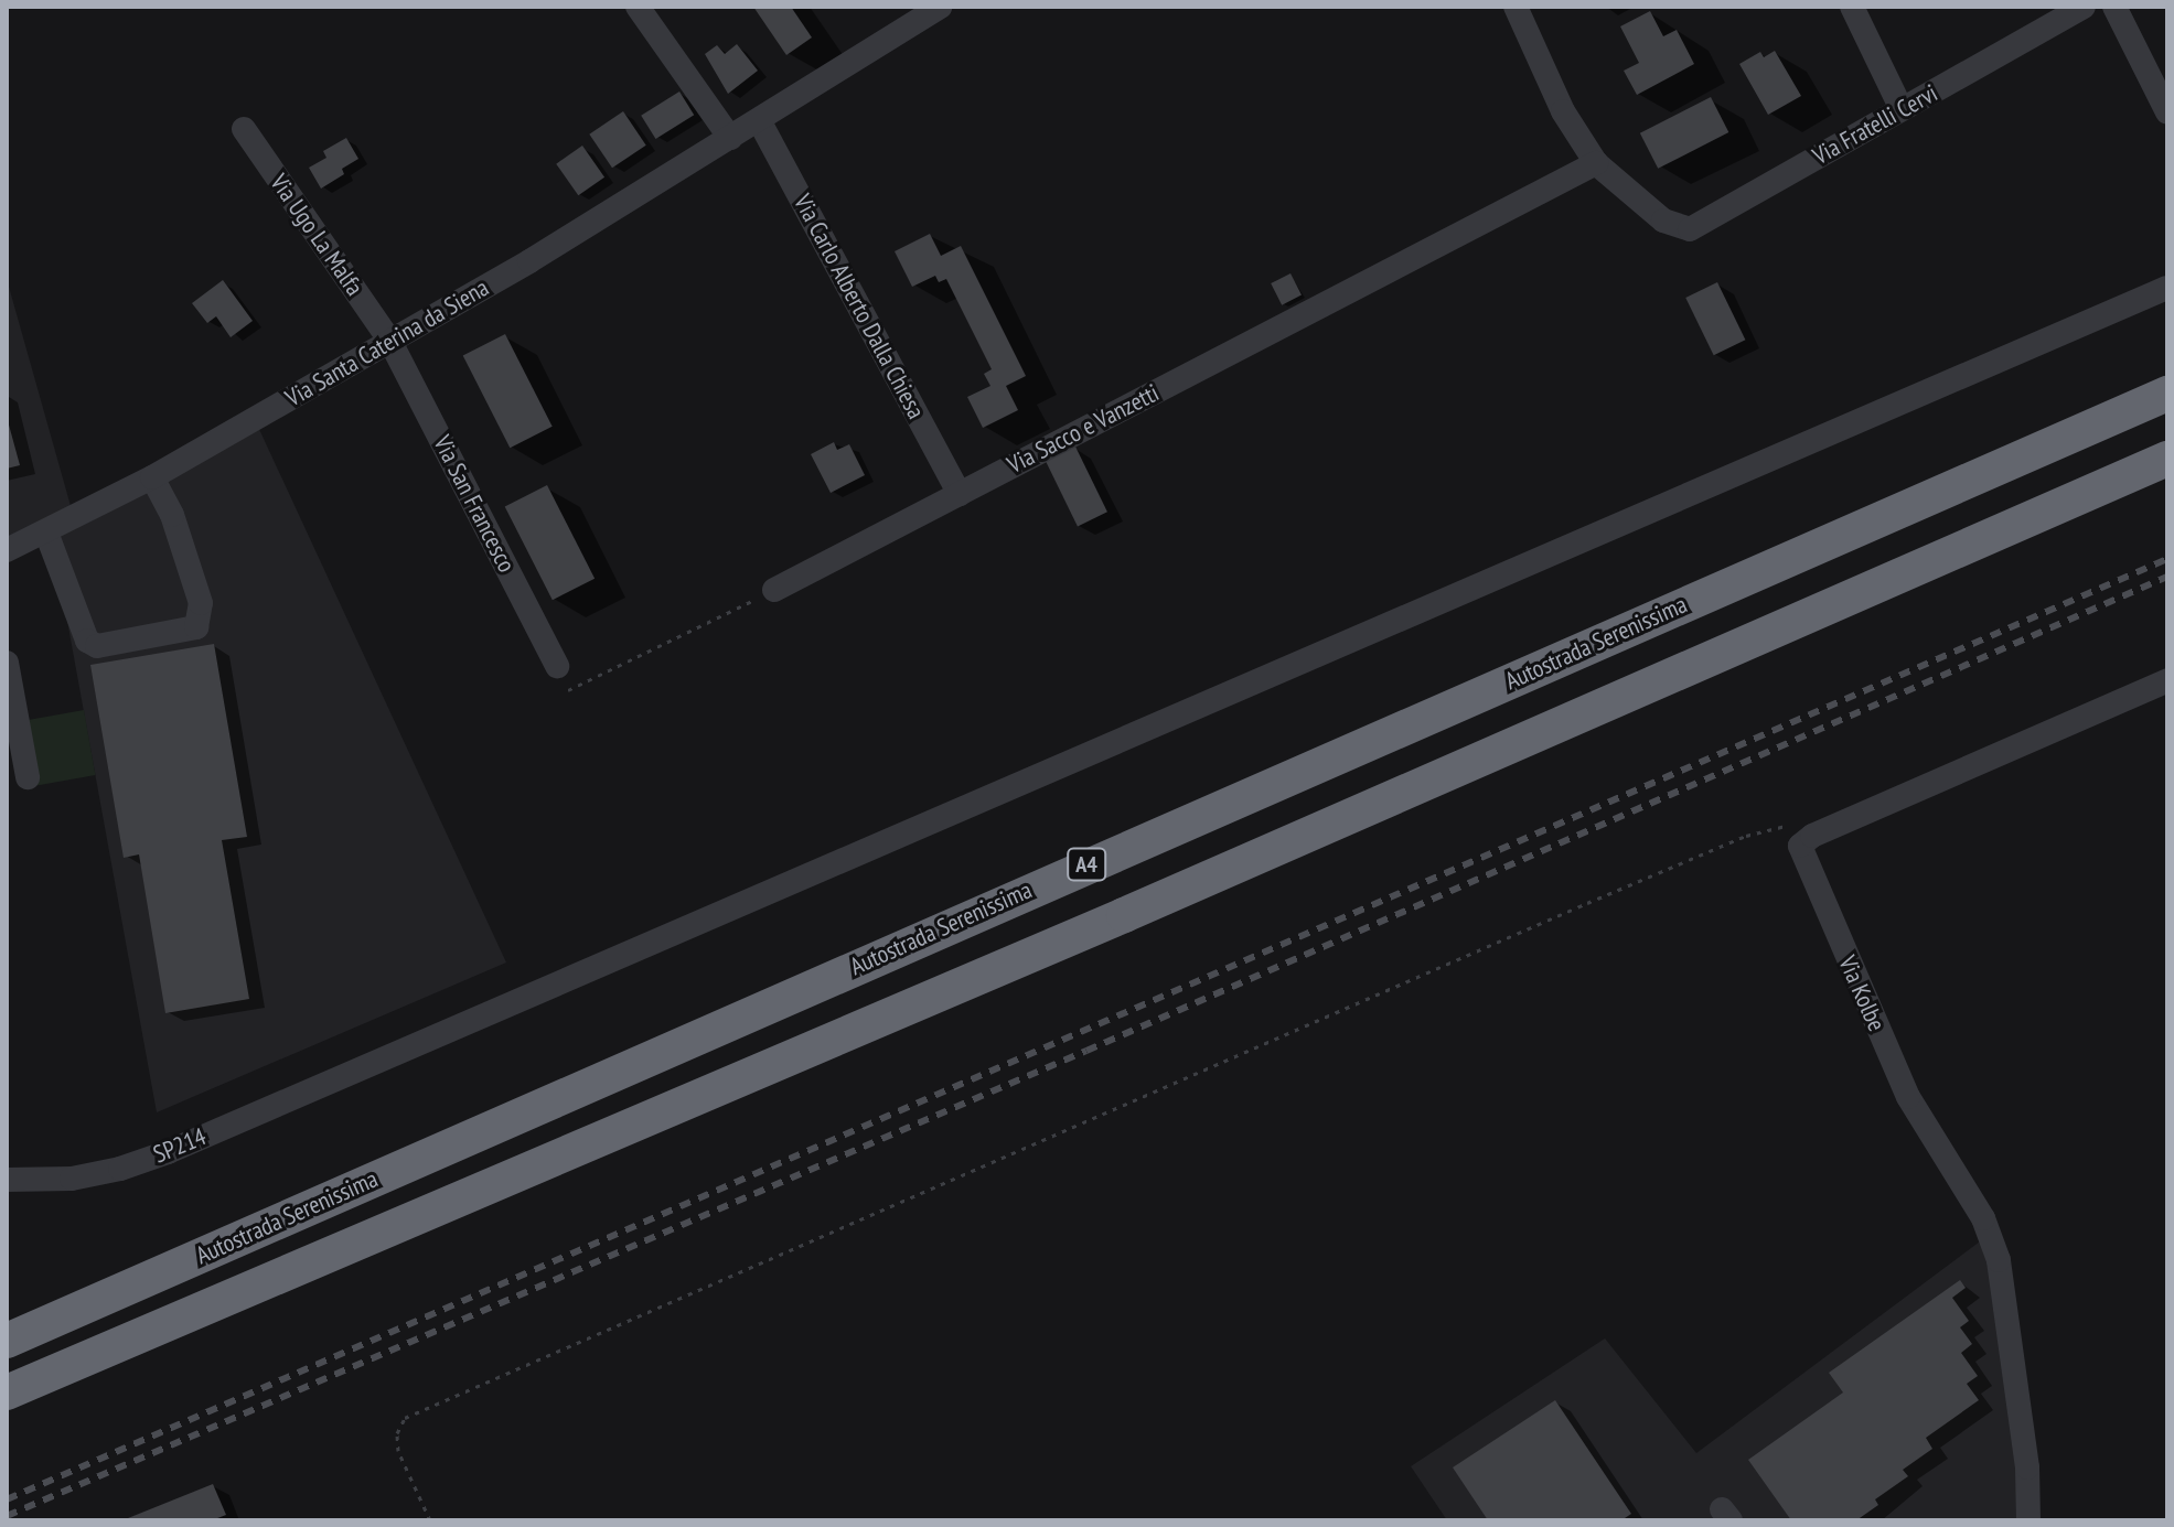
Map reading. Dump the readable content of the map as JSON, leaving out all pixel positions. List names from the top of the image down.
{
  "streets": {
    "highway": ["Autostrada Serenissima", "A4"],
    "street": [
      "Via Fratelli Cervi",
      "Via Ugo La Malfa",
      "Via Carlo Alberto Dalla Chiesa",
      "Via Santa Caterina da Siena",
      "Via Sacco e Vanzetti",
      "Via San Francesco",
      "Via Kolbe",
      "SP214"
    ]
  },
  "crossings": [
    ["Via Fratelli Cervi", "Via Sacco e Vanzetti"],
    ["Via Ugo La Malfa", "Via Santa Caterina da Siena"],
    ["Via Ugo La Malfa", "Via San Francesco"],
    ["Via Carlo Alberto Dalla Chiesa", "Via Santa Caterina da Siena"],
    ["Via Carlo Alberto Dalla Chiesa", "Via Sacco e Vanzetti"],
    ["Via Santa Caterina da Siena", "Via San Francesco"]
  ]
}
